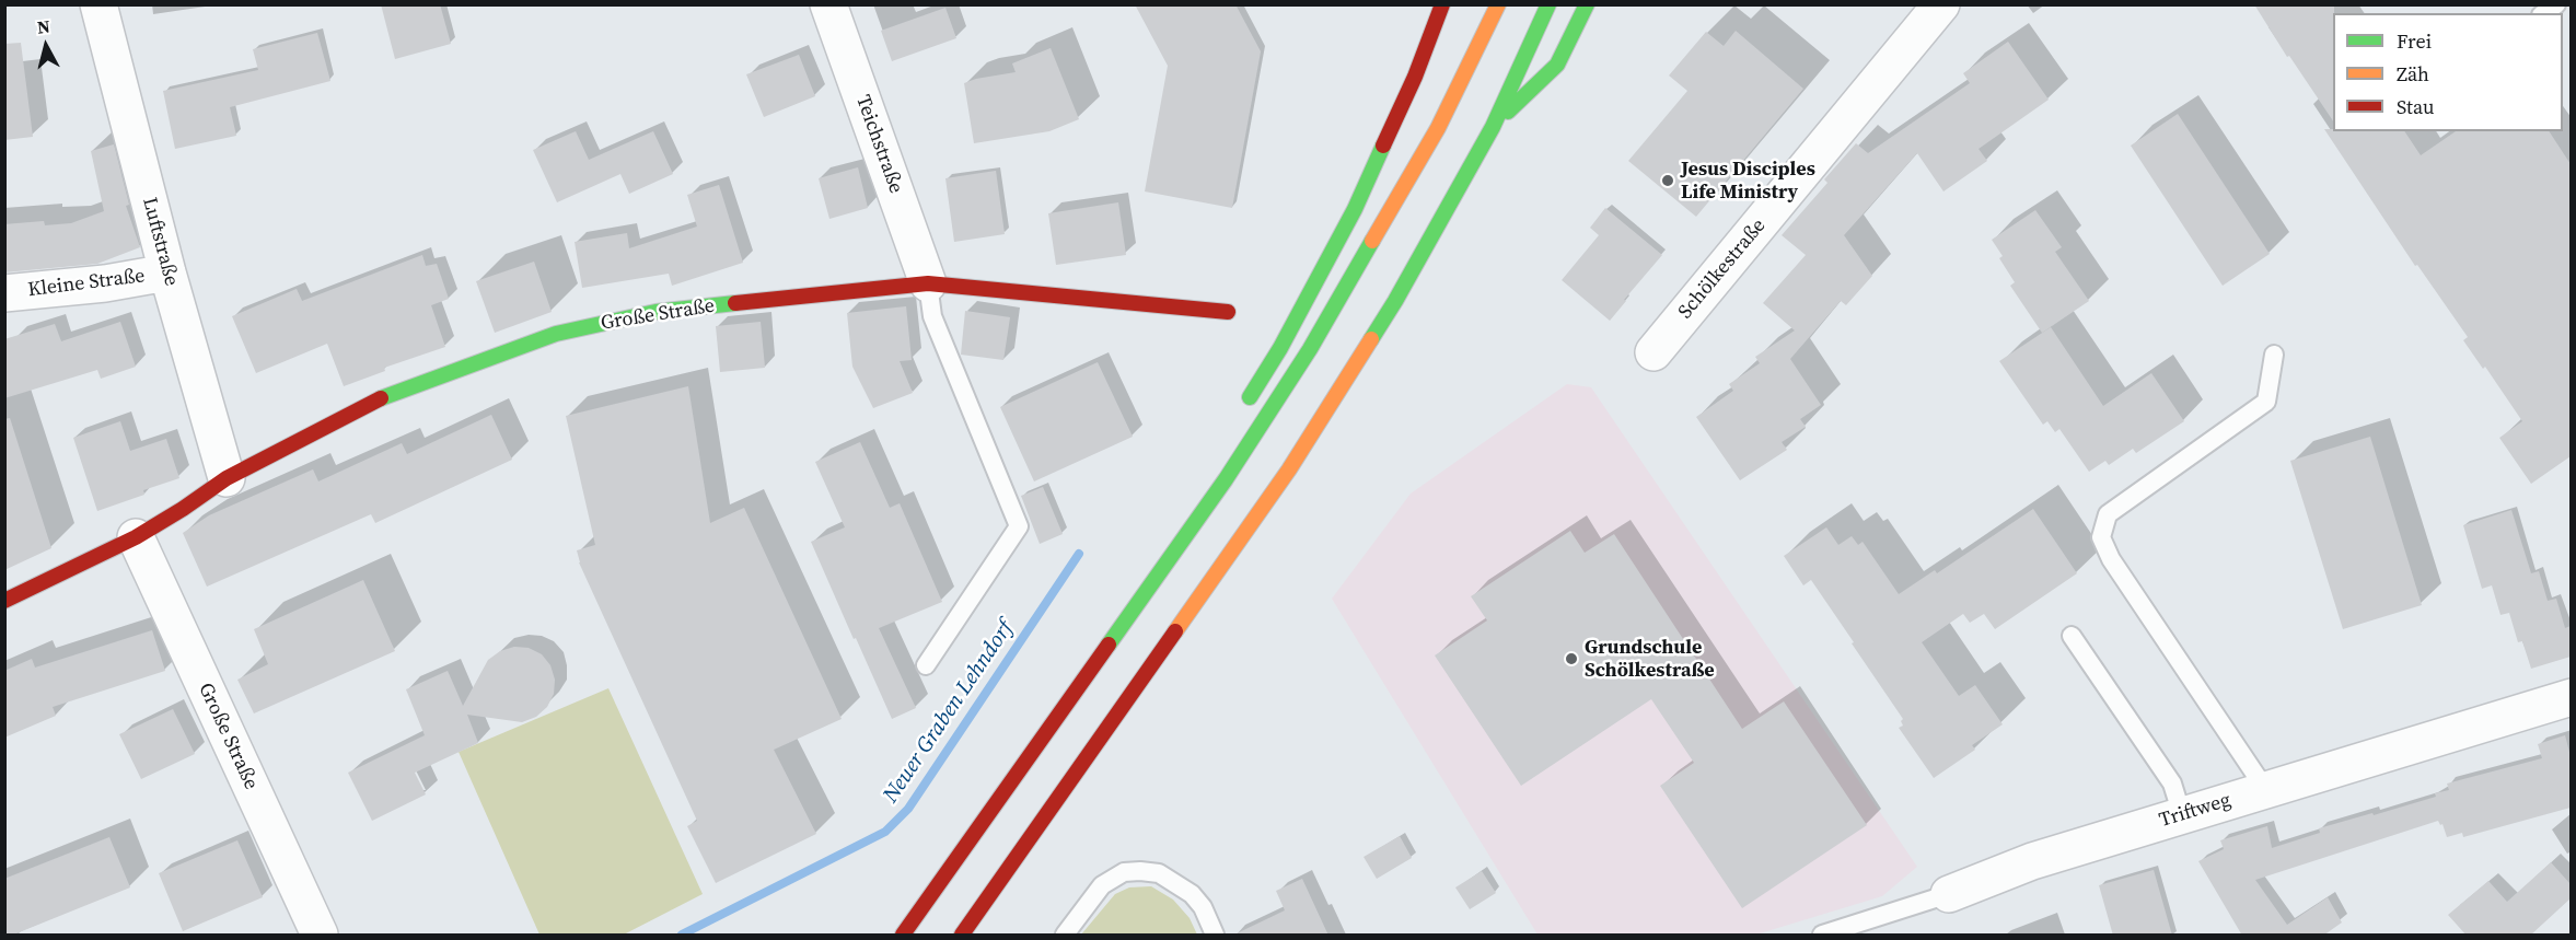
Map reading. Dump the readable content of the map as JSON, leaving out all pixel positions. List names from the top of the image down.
{
  "streets": {
    "main road": ["Große Straße"],
    "street": [
      "Teichstraße",
      "Luftstraße",
      "Schölkestraße",
      "Kleine Straße",
      "Triftweg"
    ]
  },
  "crossings": [
    ["Teichstraße", "Große Straße"],
    ["Luftstraße", "Kleine Straße"],
    ["Luftstraße", "Große Straße"]
  ],
  "water": ["Neuer Graben Lehndorf"],
  "places": ["Jesus Disciples Life Ministry", "Grundschule Schölkestraße"],
  "legend": ["Frei", "Zäh", "Stau"],
  "north": "top"
}
